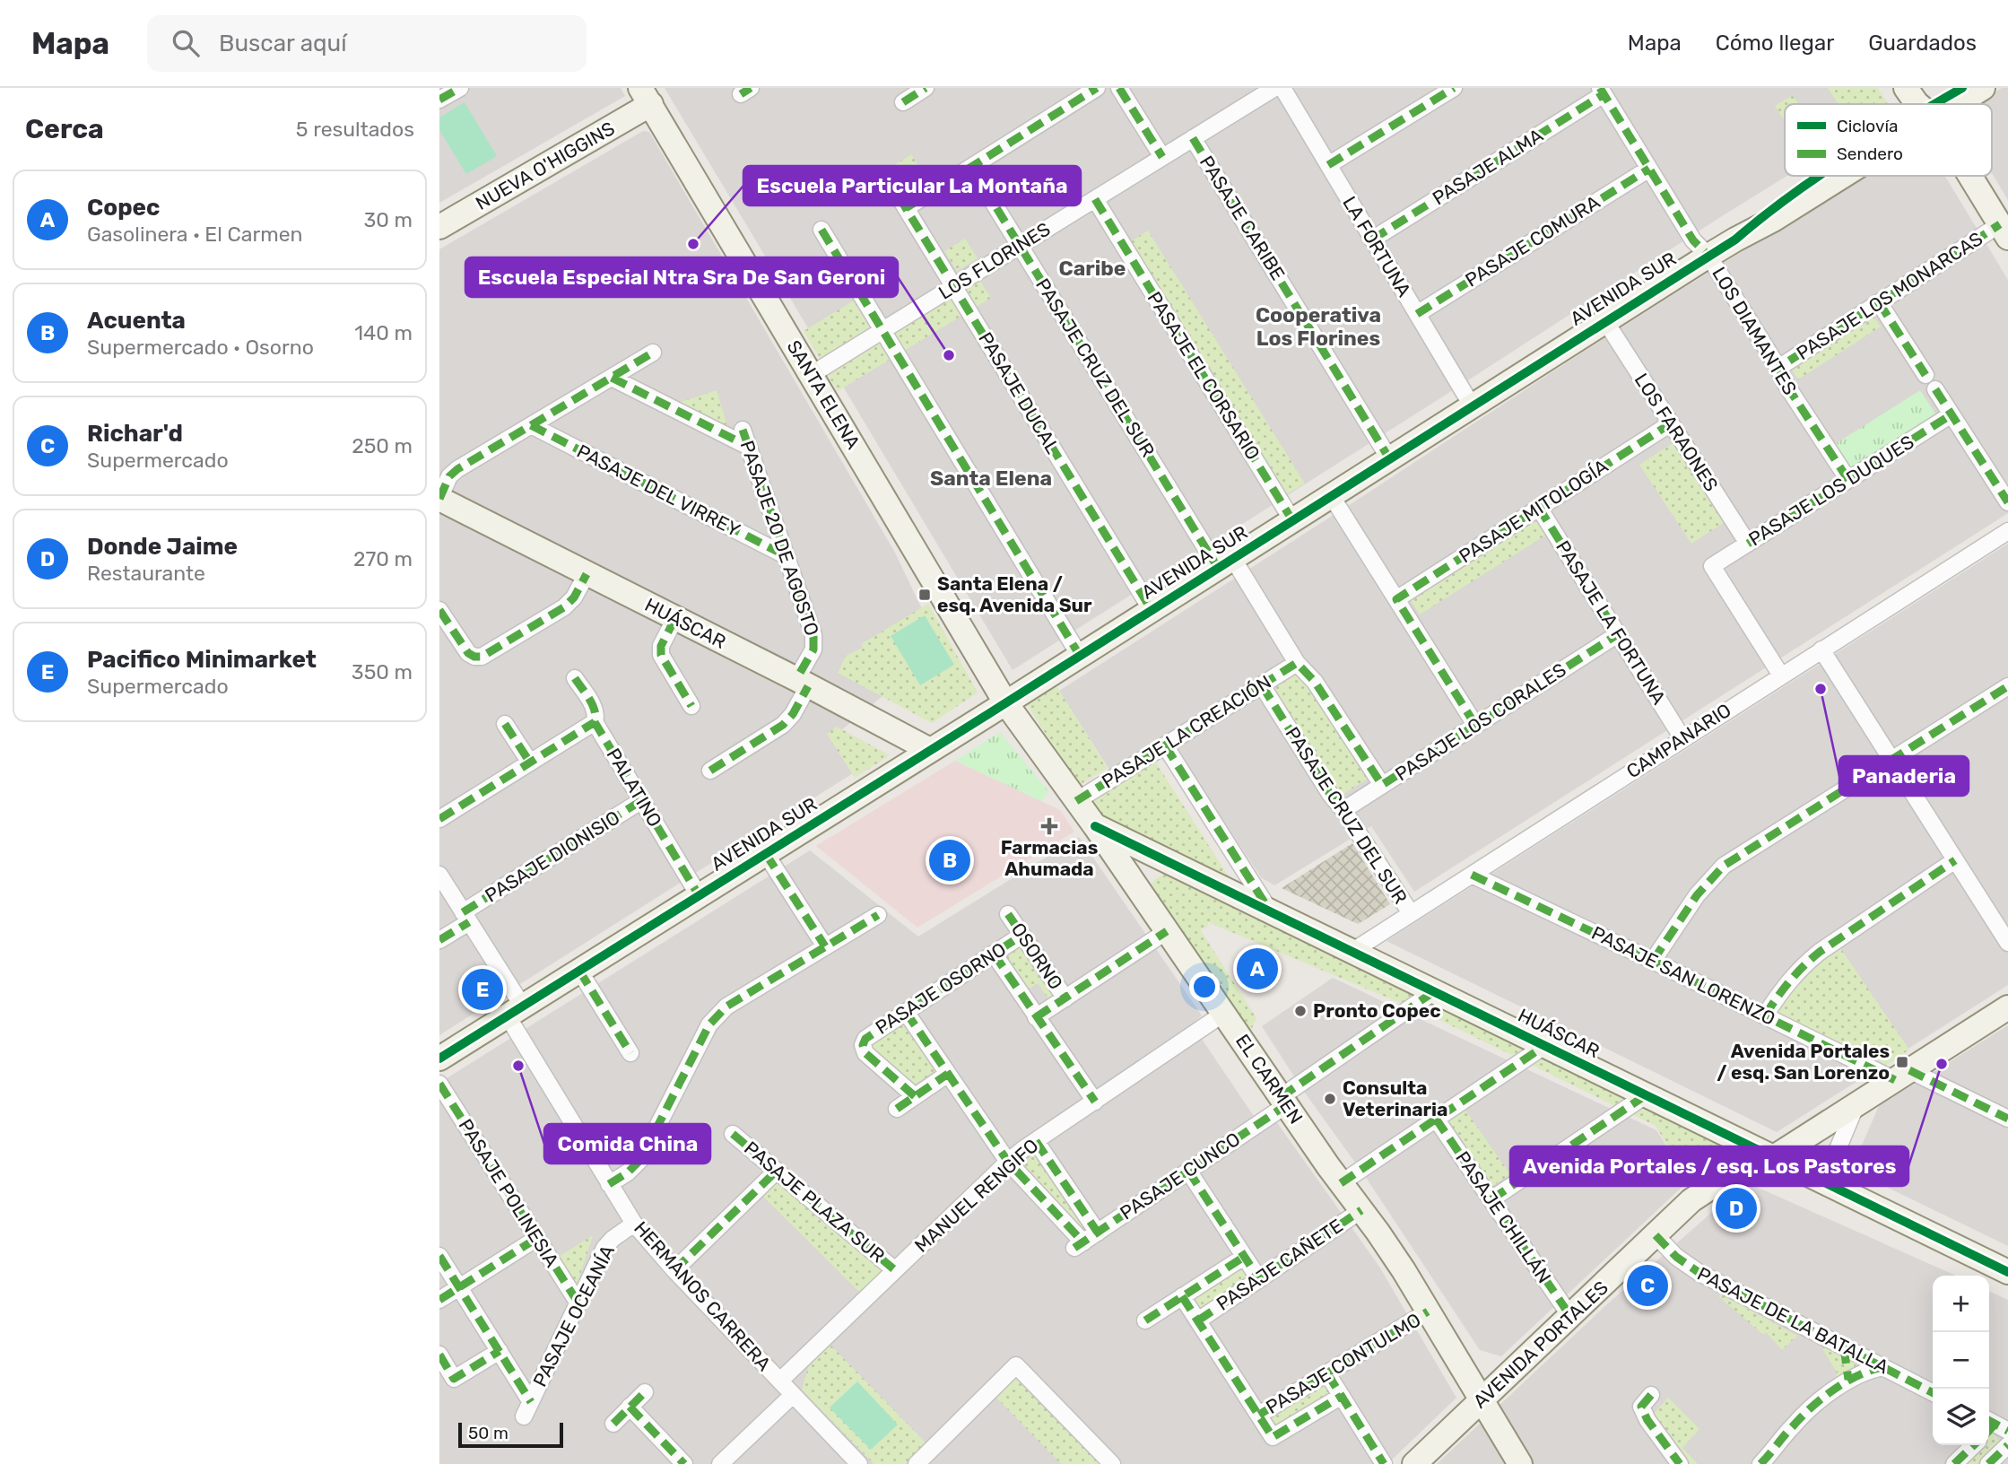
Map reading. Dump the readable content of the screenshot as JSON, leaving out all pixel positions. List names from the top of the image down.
{
  "streets": {
    "street": [
      "NUEVA O'HIGGINS",
      "PASAJE ALMA",
      "PASAJE CARIBE",
      "PASAJE COMURA",
      "LA FORTUNA",
      "LOS FLORINES",
      "AVENIDA SUR",
      "PASAJE LOS MONARCAS",
      "LOS DIAMANTES",
      "PASAJE CRUZ DEL SUR",
      "PASAJE EL CORSARIO",
      "PASAJE DUCAL",
      "SANTA ELENA",
      "LOS FARAONES",
      "PASAJE DEL VIRREY",
      "PASAJE LOS DUQUES",
      "PASAJE MITOLOGÍA",
      "PASAJE 20 DE AGOSTO",
      "PASAJE LA FORTUNA",
      "HUÁSCAR",
      "PASAJE LOS CORALES",
      "PASAJE LA CREACIÓN",
      "CAMPANARIO",
      "PALATINO",
      "PASAJE DIONISIO",
      "OSORNO",
      "PASAJE SAN LORENZO",
      "PASAJE OSORNO",
      "EL CARMEN",
      "PASAJE CUNCO",
      "PASAJE POLINESIA",
      "MANUEL RENGIFO",
      "PASAJE PLAZA SUR",
      "PASAJE CHILLÁN",
      "PASAJE CAÑETE",
      "HERMANOS CARRERA",
      "PASAJE OCEANÍA",
      "PASAJE DE LA BATALLA",
      "AVENIDA PORTALES",
      "PASAJE CONTULMO"
    ]
  },
  "crossings": [
    ["NUEVA O'HIGGINS", "SANTA ELENA"],
    ["PASAJE ALMA", "LA FORTUNA"],
    ["PASAJE ALMA", "LOS DIAMANTES"],
    ["PASAJE CARIBE", "LOS FLORINES"],
    ["PASAJE CARIBE", "AVENIDA SUR"],
    ["PASAJE COMURA", "LA FORTUNA"],
    ["PASAJE COMURA", "LOS DIAMANTES"],
    ["LA FORTUNA", "AVENIDA SUR"],
    ["LOS FLORINES", "PASAJE CRUZ DEL SUR"],
    ["LOS FLORINES", "PASAJE EL CORSARIO"],
    ["LOS FLORINES", "PASAJE DUCAL"],
    ["LOS FLORINES", "SANTA ELENA"],
    ["AVENIDA SUR", "LOS DIAMANTES"],
    ["AVENIDA SUR", "PASAJE CRUZ DEL SUR"],
    ["AVENIDA SUR", "PASAJE EL CORSARIO"],
    ["AVENIDA SUR", "PASAJE DUCAL"],
    ["AVENIDA SUR", "SANTA ELENA"],
    ["AVENIDA SUR", "LOS FARAONES"],
    ["AVENIDA SUR", "HUÁSCAR"],
    ["AVENIDA SUR", "PALATINO"],
    ["AVENIDA SUR", "EL CARMEN"],
    ["AVENIDA SUR", "HERMANOS CARRERA"],
    ["PASAJE LOS MONARCAS", "LOS DIAMANTES"],
    ["LOS DIAMANTES", "PASAJE LOS DUQUES"],
    ["PASAJE CRUZ DEL SUR", "PASAJE LOS CORALES"],
    ["PASAJE CRUZ DEL SUR", "PASAJE LA CREACIÓN"],
    ["PASAJE CRUZ DEL SUR", "CAMPANARIO"],
    ["SANTA ELENA", "EL CARMEN"],
    ["LOS FARAONES", "PASAJE LOS DUQUES"],
    ["LOS FARAONES", "PASAJE MITOLOGÍA"],
    ["PASAJE DEL VIRREY", "PASAJE 20 DE AGOSTO"],
    ["PASAJE LOS DUQUES", "CAMPANARIO"],
    ["PASAJE MITOLOGÍA", "PASAJE LA FORTUNA"],
    ["PASAJE 20 DE AGOSTO", "HUÁSCAR"],
    ["PASAJE LA FORTUNA", "PASAJE LOS CORALES"],
    ["PASAJE LA FORTUNA", "CAMPANARIO"],
    ["HUÁSCAR", "CAMPANARIO"],
    ["HUÁSCAR", "EL CARMEN"],
    ["HUÁSCAR", "PASAJE CUNCO"],
    ["HUÁSCAR", "AVENIDA PORTALES"],
    ["PASAJE LA CREACIÓN", "EL CARMEN"],
    ["CAMPANARIO", "PASAJE SAN LORENZO"],
    ["PALATINO", "PASAJE DIONISIO"],
    ["PASAJE DIONISIO", "HERMANOS CARRERA"],
    ["OSORNO", "PASAJE OSORNO"],
    ["PASAJE SAN LORENZO", "AVENIDA PORTALES"],
    ["EL CARMEN", "PASAJE CUNCO"],
    ["EL CARMEN", "MANUEL RENGIFO"],
    ["EL CARMEN", "PASAJE CAÑETE"],
    ["EL CARMEN", "AVENIDA PORTALES"],
    ["EL CARMEN", "PASAJE CONTULMO"],
    ["PASAJE CUNCO", "MANUEL RENGIFO"],
    ["PASAJE POLINESIA", "PASAJE OCEANÍA"],
    ["MANUEL RENGIFO", "PASAJE PLAZA SUR"],
    ["MANUEL RENGIFO", "HERMANOS CARRERA"],
    ["PASAJE CHILLÁN", "AVENIDA PORTALES"],
    ["HERMANOS CARRERA", "PASAJE OCEANÍA"],
    ["PASAJE DE LA BATALLA", "AVENIDA PORTALES"]
  ],
  "districts": ["Caribe", "Cooperativa Los Florines", "Santa Elena"],
  "places": {
    "other": [
      "Escuela Particular La Montaña",
      "Escuela Especial Ntra Sra De San Geroni",
      "Panaderia",
      "Pronto Copec",
      "Avenida Portales / esq. Los Pastores",
      "Comida China",
      "Consulta Veterinaria"
    ],
    "transit": ["Santa Elena / esq. Avenida Sur", "Avenida Portales / esq. San Lorenzo"],
    "health": ["Farmacias Ahumada"]
  },
  "legend": ["Ciclovía", "Sendero"],
  "scale_bar": "50 m",
  "page": {
    "header": "Mapa",
    "search": "Buscar aquí",
    "nav": ["Mapa", "Cómo llegar", "Guardados"],
    "heading": ["Cerca", "5 resultados"],
    "list": [
      {
        "mark": "A",
        "name": "Copec",
        "note": "Gasolinera · El Carmen",
        "value": "30 m"
      },
      {
        "mark": "B",
        "name": "Acuenta",
        "note": "Supermercado · Osorno",
        "value": "140 m"
      },
      {
        "mark": "C",
        "name": "Richar'd",
        "note": "Supermercado",
        "value": "250 m"
      },
      {
        "mark": "D",
        "name": "Donde Jaime",
        "note": "Restaurante",
        "value": "270 m"
      },
      {
        "mark": "E",
        "name": "Pacifico Minimarket",
        "note": "Supermercado",
        "value": "350 m"
      }
    ],
    "pins": [
      "B",
      "A",
      "E",
      "D",
      "C"
    ],
    "map_buttons": ["+", "−"],
    "scale": "50 m"
  }
}
